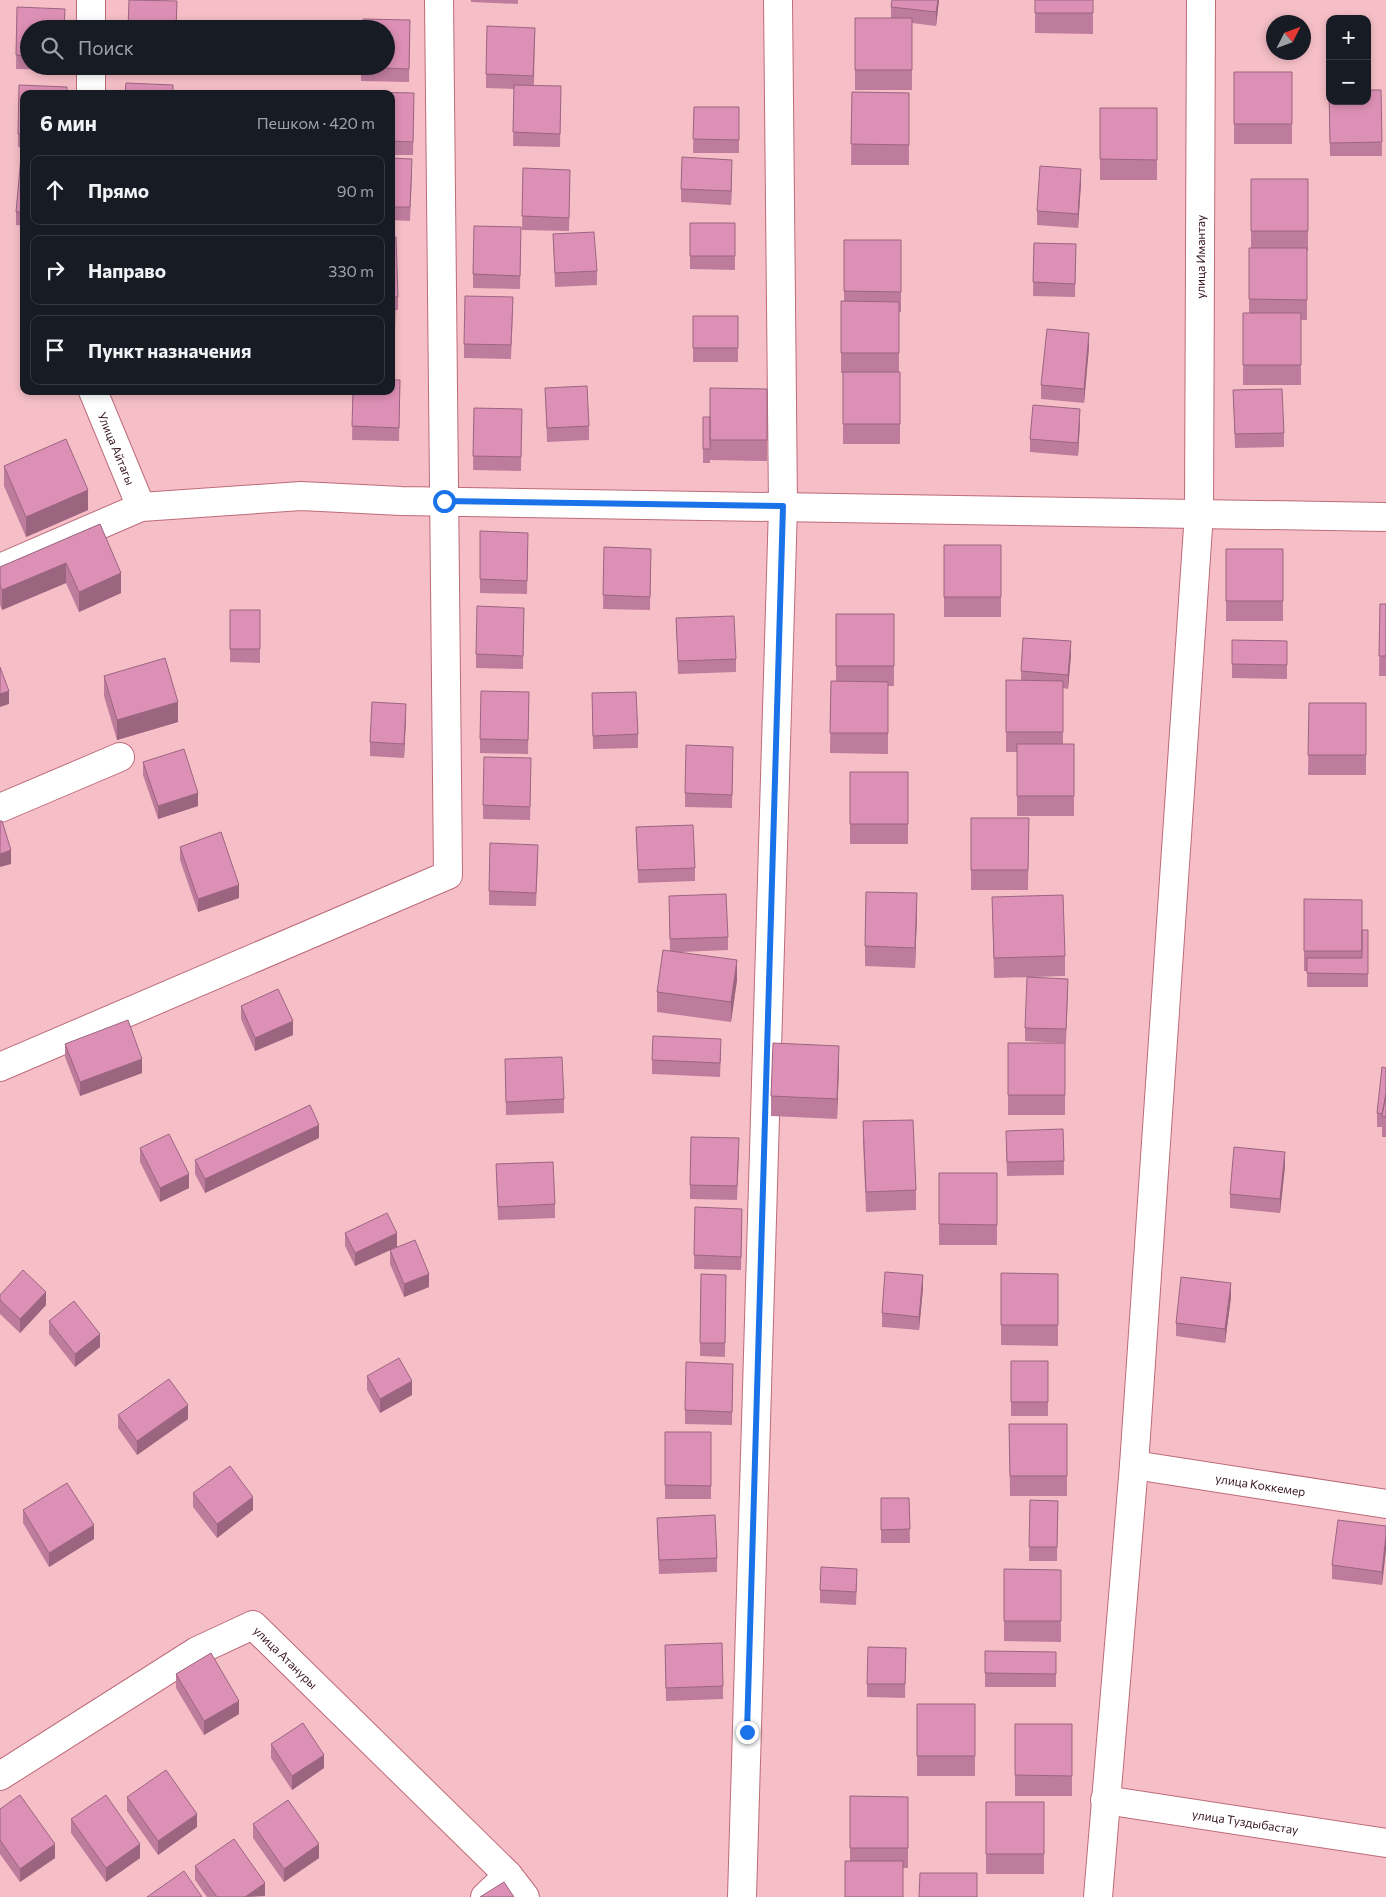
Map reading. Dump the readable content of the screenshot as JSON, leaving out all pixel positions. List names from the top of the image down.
{
  "streets": {
    "street": [
      "улица Имантау",
      "Улица Айтагы",
      "улица Коккемер",
      "улица Атануры",
      "улица Туздыбастау"
    ]
  },
  "crossings": [
    ["улица Имантау", "улица Коккемер"],
    ["улица Имантау", "улица Туздыбастау"]
  ],
  "north": "top right",
  "page": {
    "map_buttons": ["+", "−"],
    "search": "Поиск",
    "heading": ["6 мин", "Пешком · 420 m"],
    "list": [
      ["Прямо", "90 m"],
      ["Направо", "330 m"],
      "Пункт назначения"
    ]
  }
}
